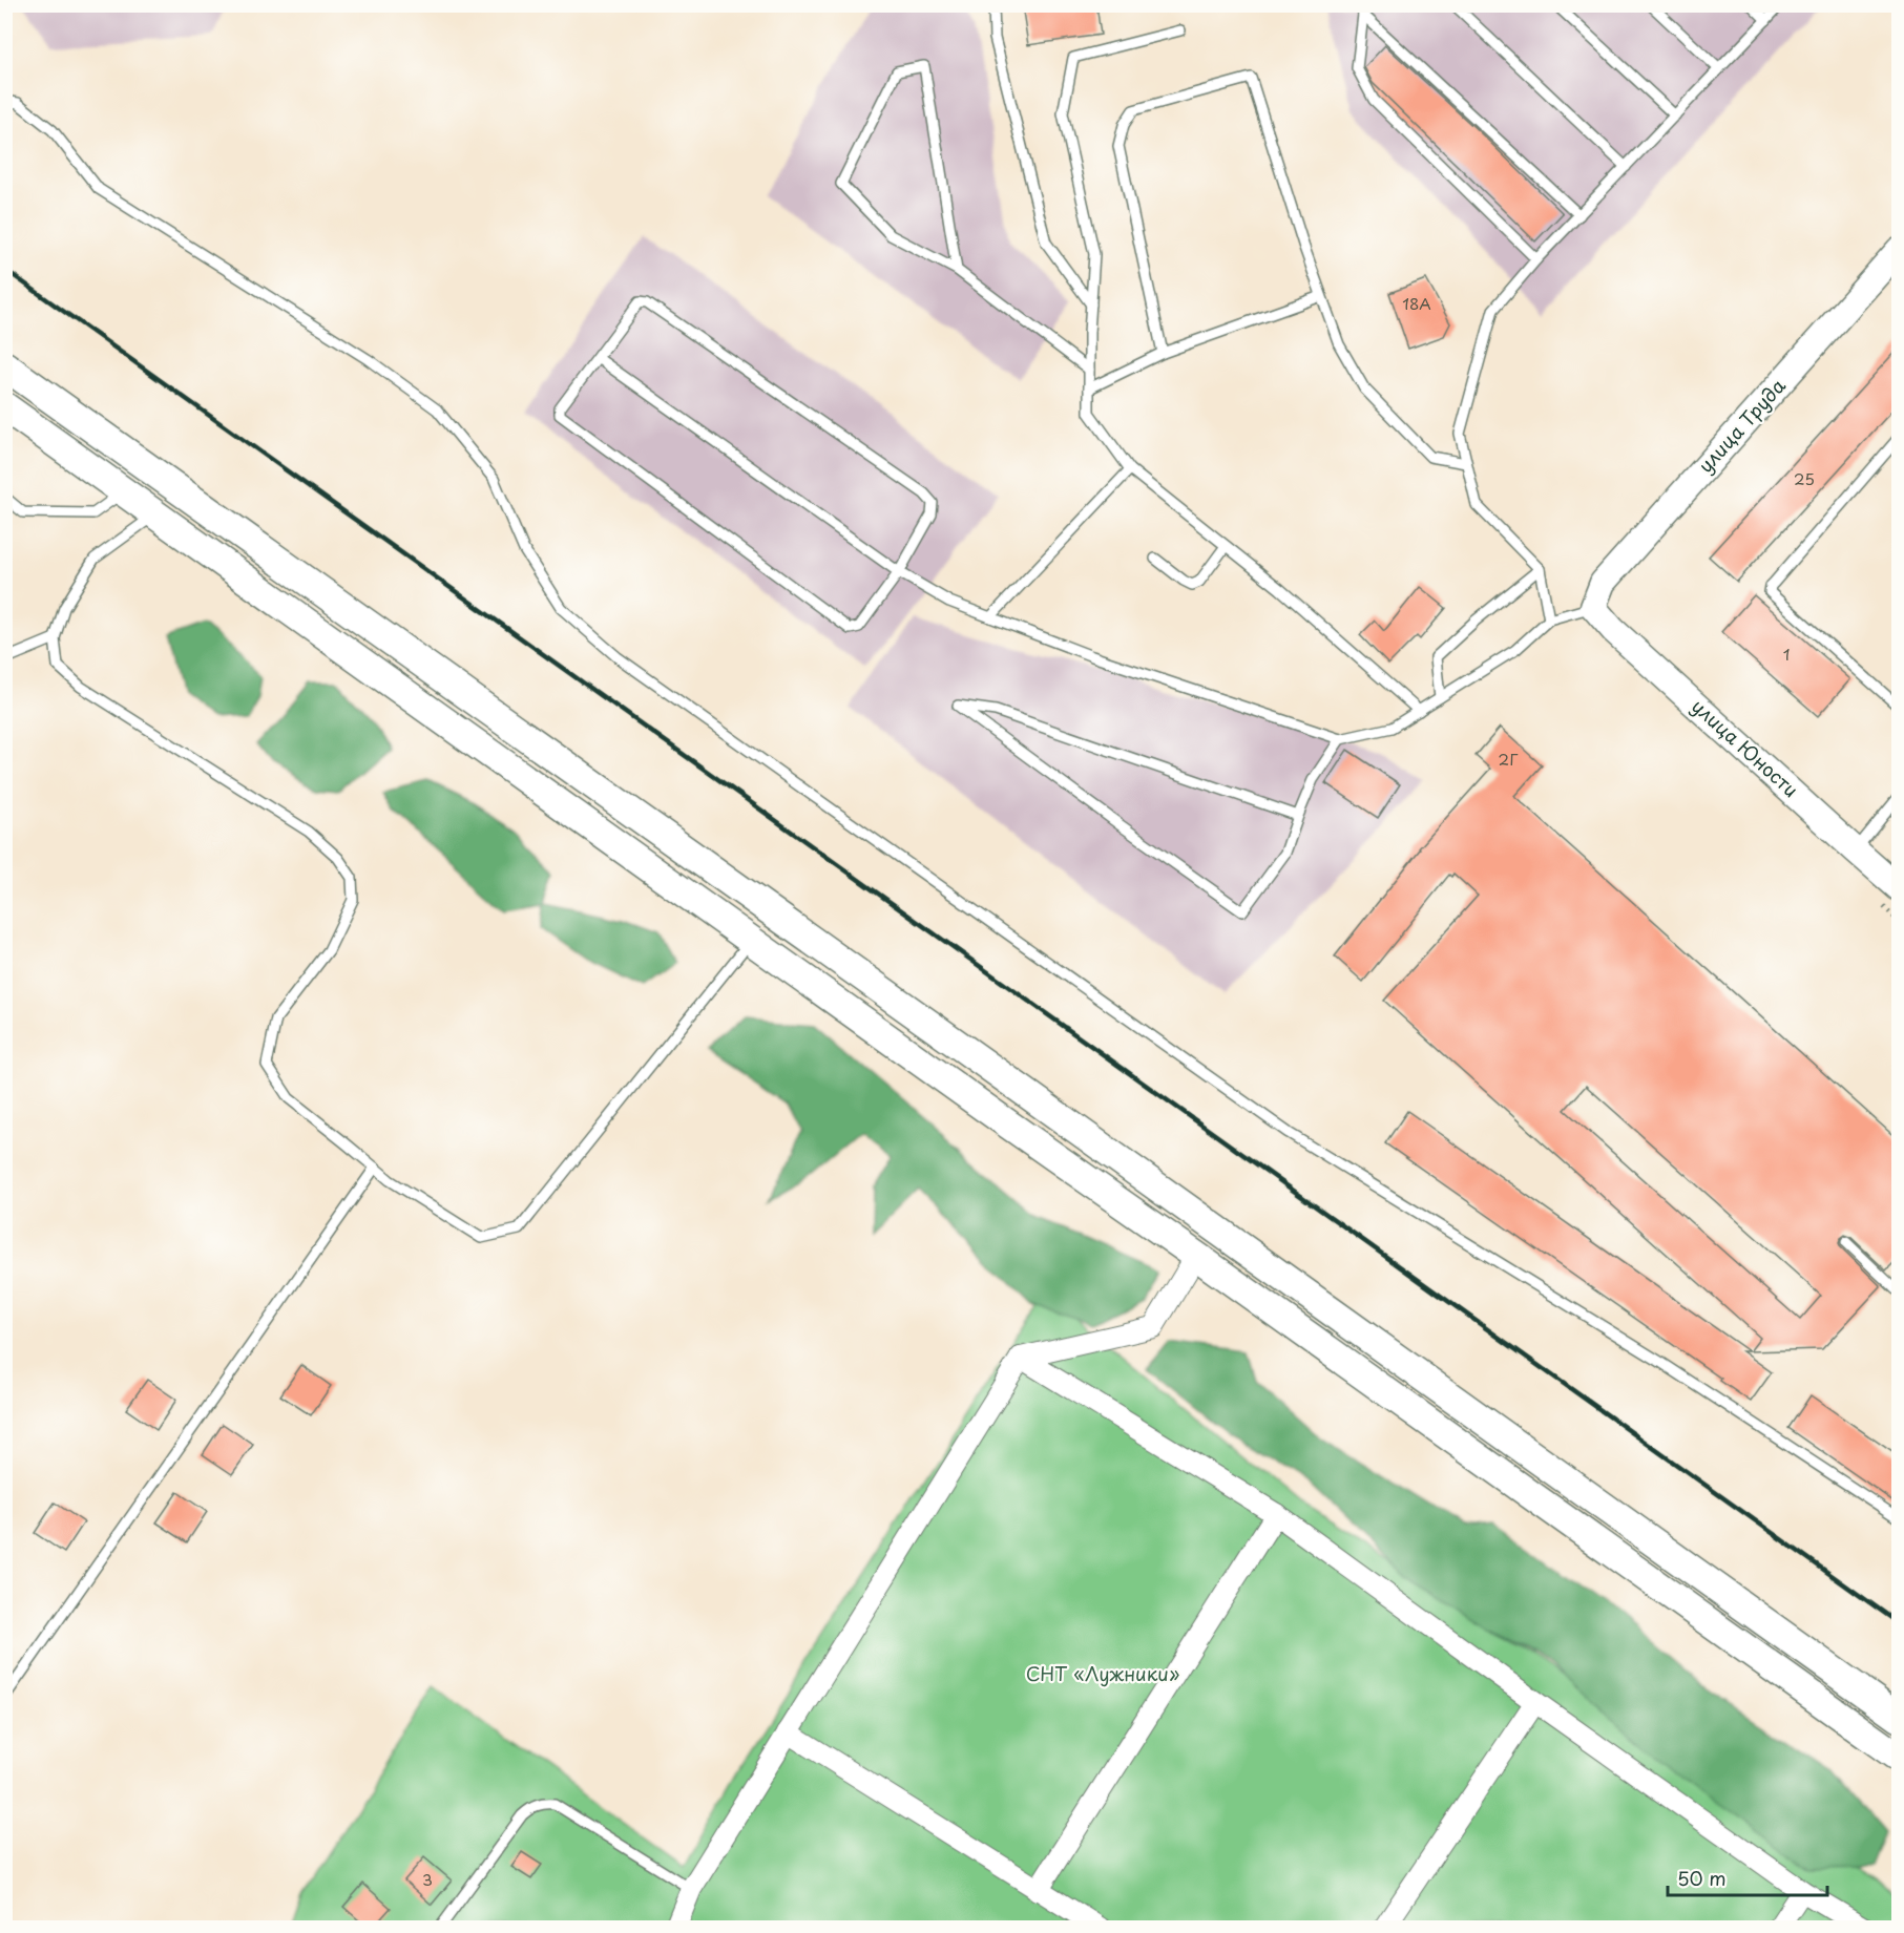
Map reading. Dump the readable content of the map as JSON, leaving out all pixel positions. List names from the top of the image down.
{
  "streets": {
    "street": ["улица Труда", "улица Юности"]
  },
  "crossings": [
    ["улица Труда", "улица Юности"]
  ],
  "parks": ["СНТ «Лужники»"],
  "house_numbers": [
    "18А",
    "25",
    "1",
    "2Г",
    "3"
  ],
  "scale_bar": "50 m"
}
